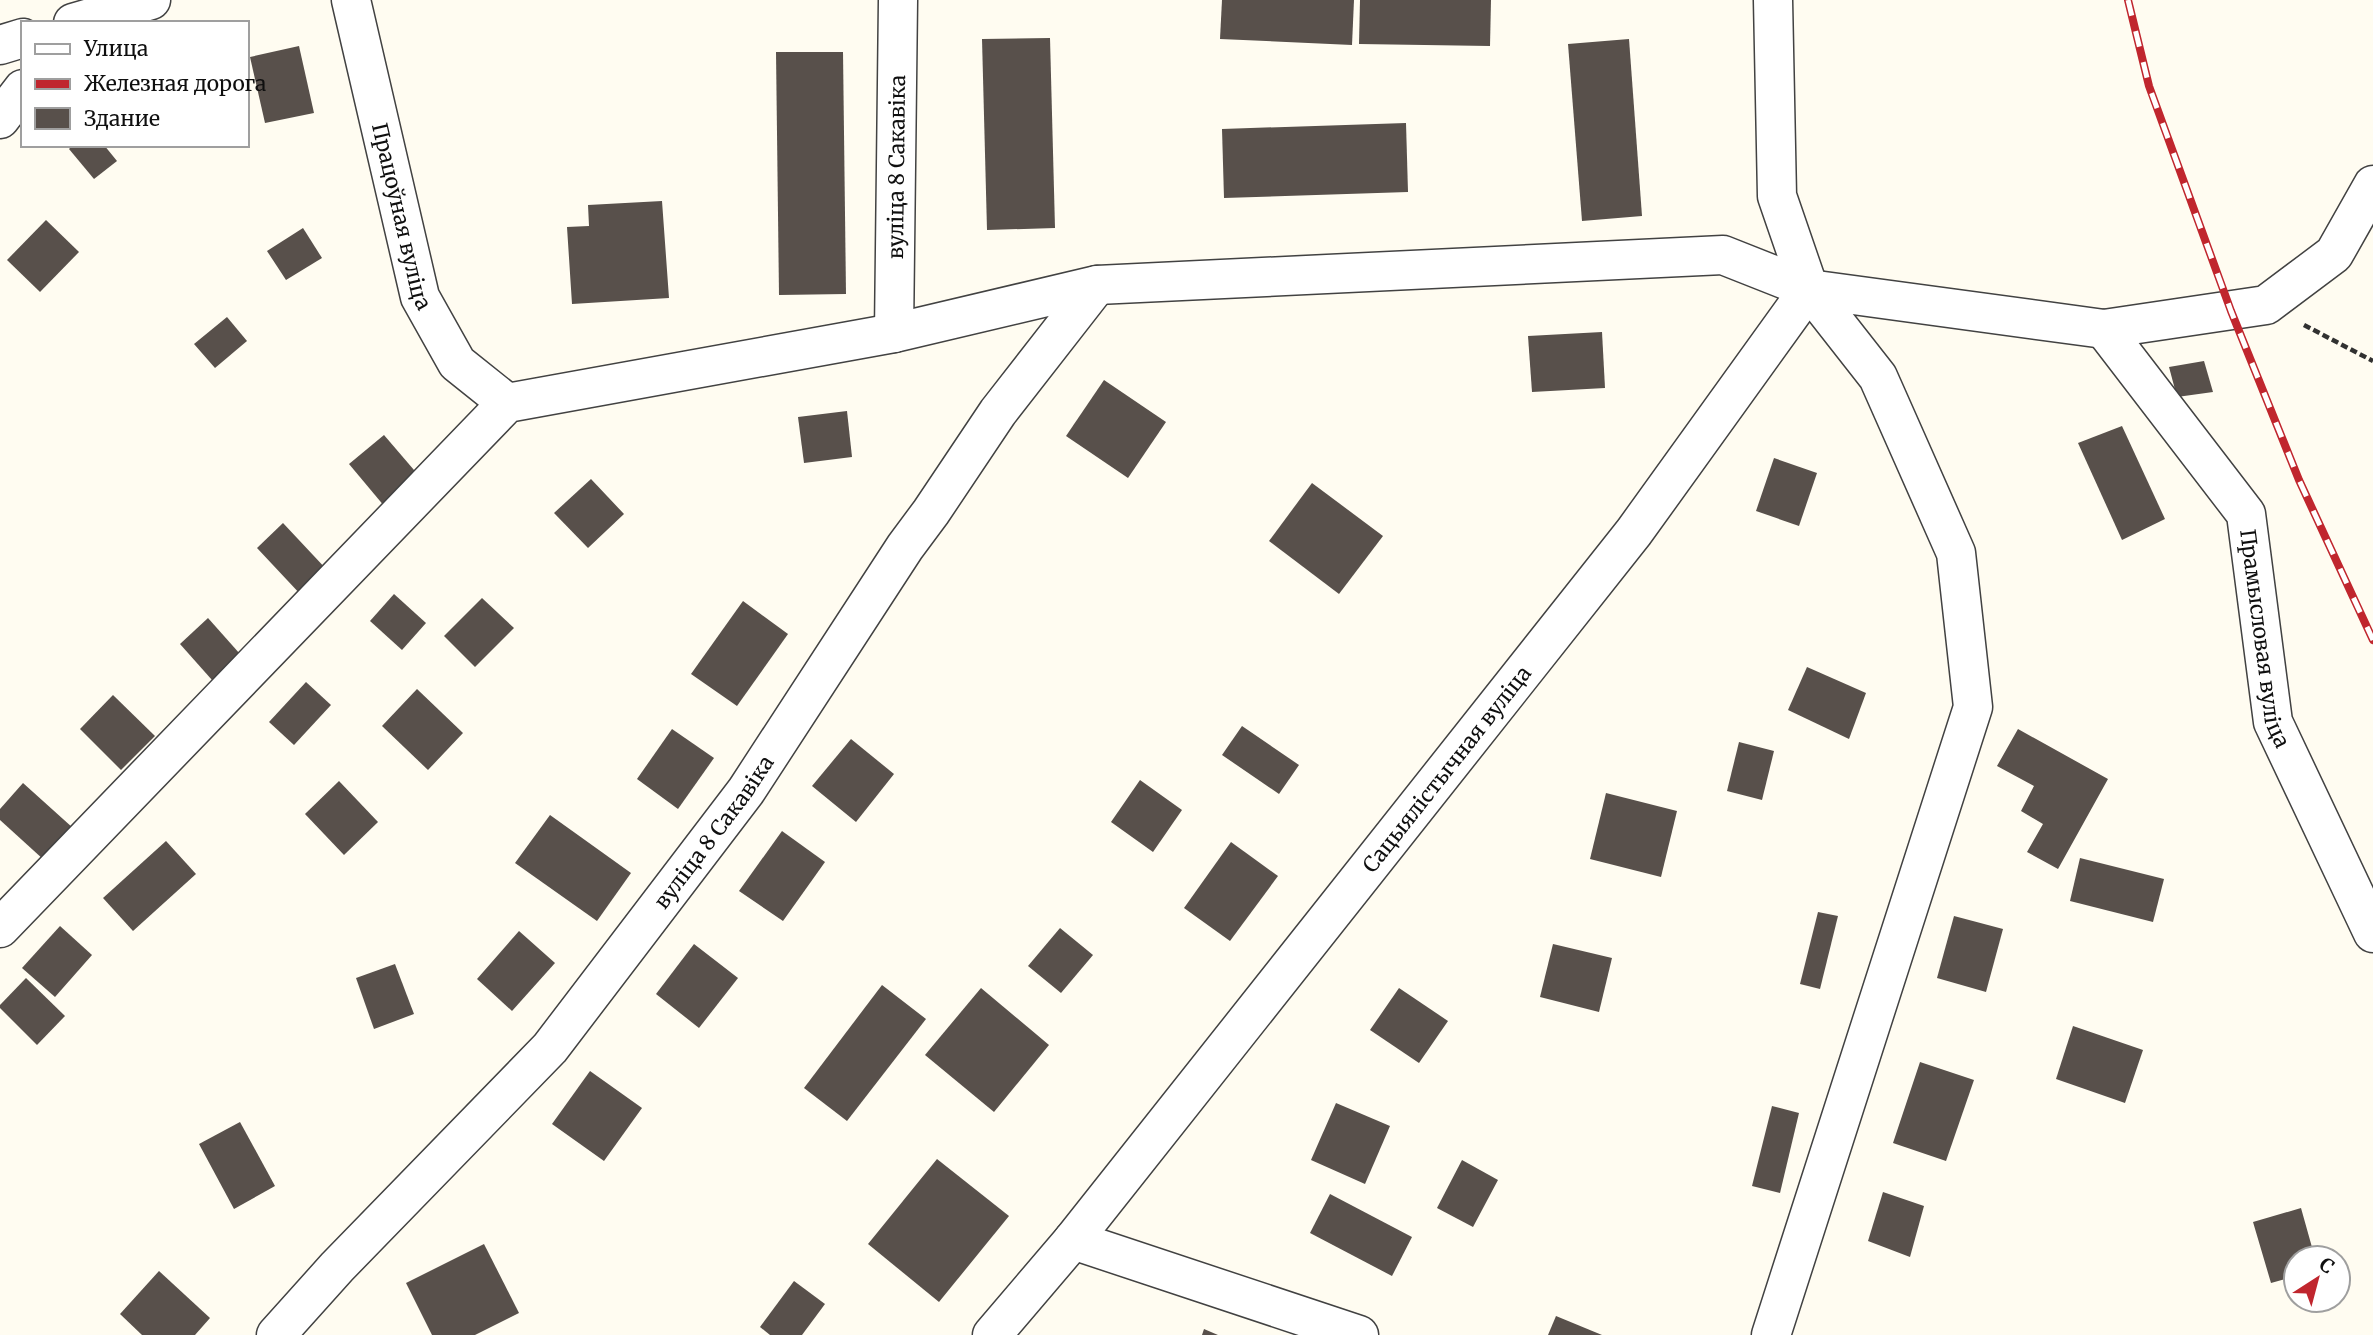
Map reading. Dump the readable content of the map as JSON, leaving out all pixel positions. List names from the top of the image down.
{
  "streets": {
    "street": [
      "вуліца 8 Сакавіка",
      "Працоўная вуліца",
      "Прамысловая вуліца",
      "Сацыялістычная вуліца"
    ]
  },
  "legend": ["Улица", "Железная дорога", "Здание"],
  "north": "top right"
}
